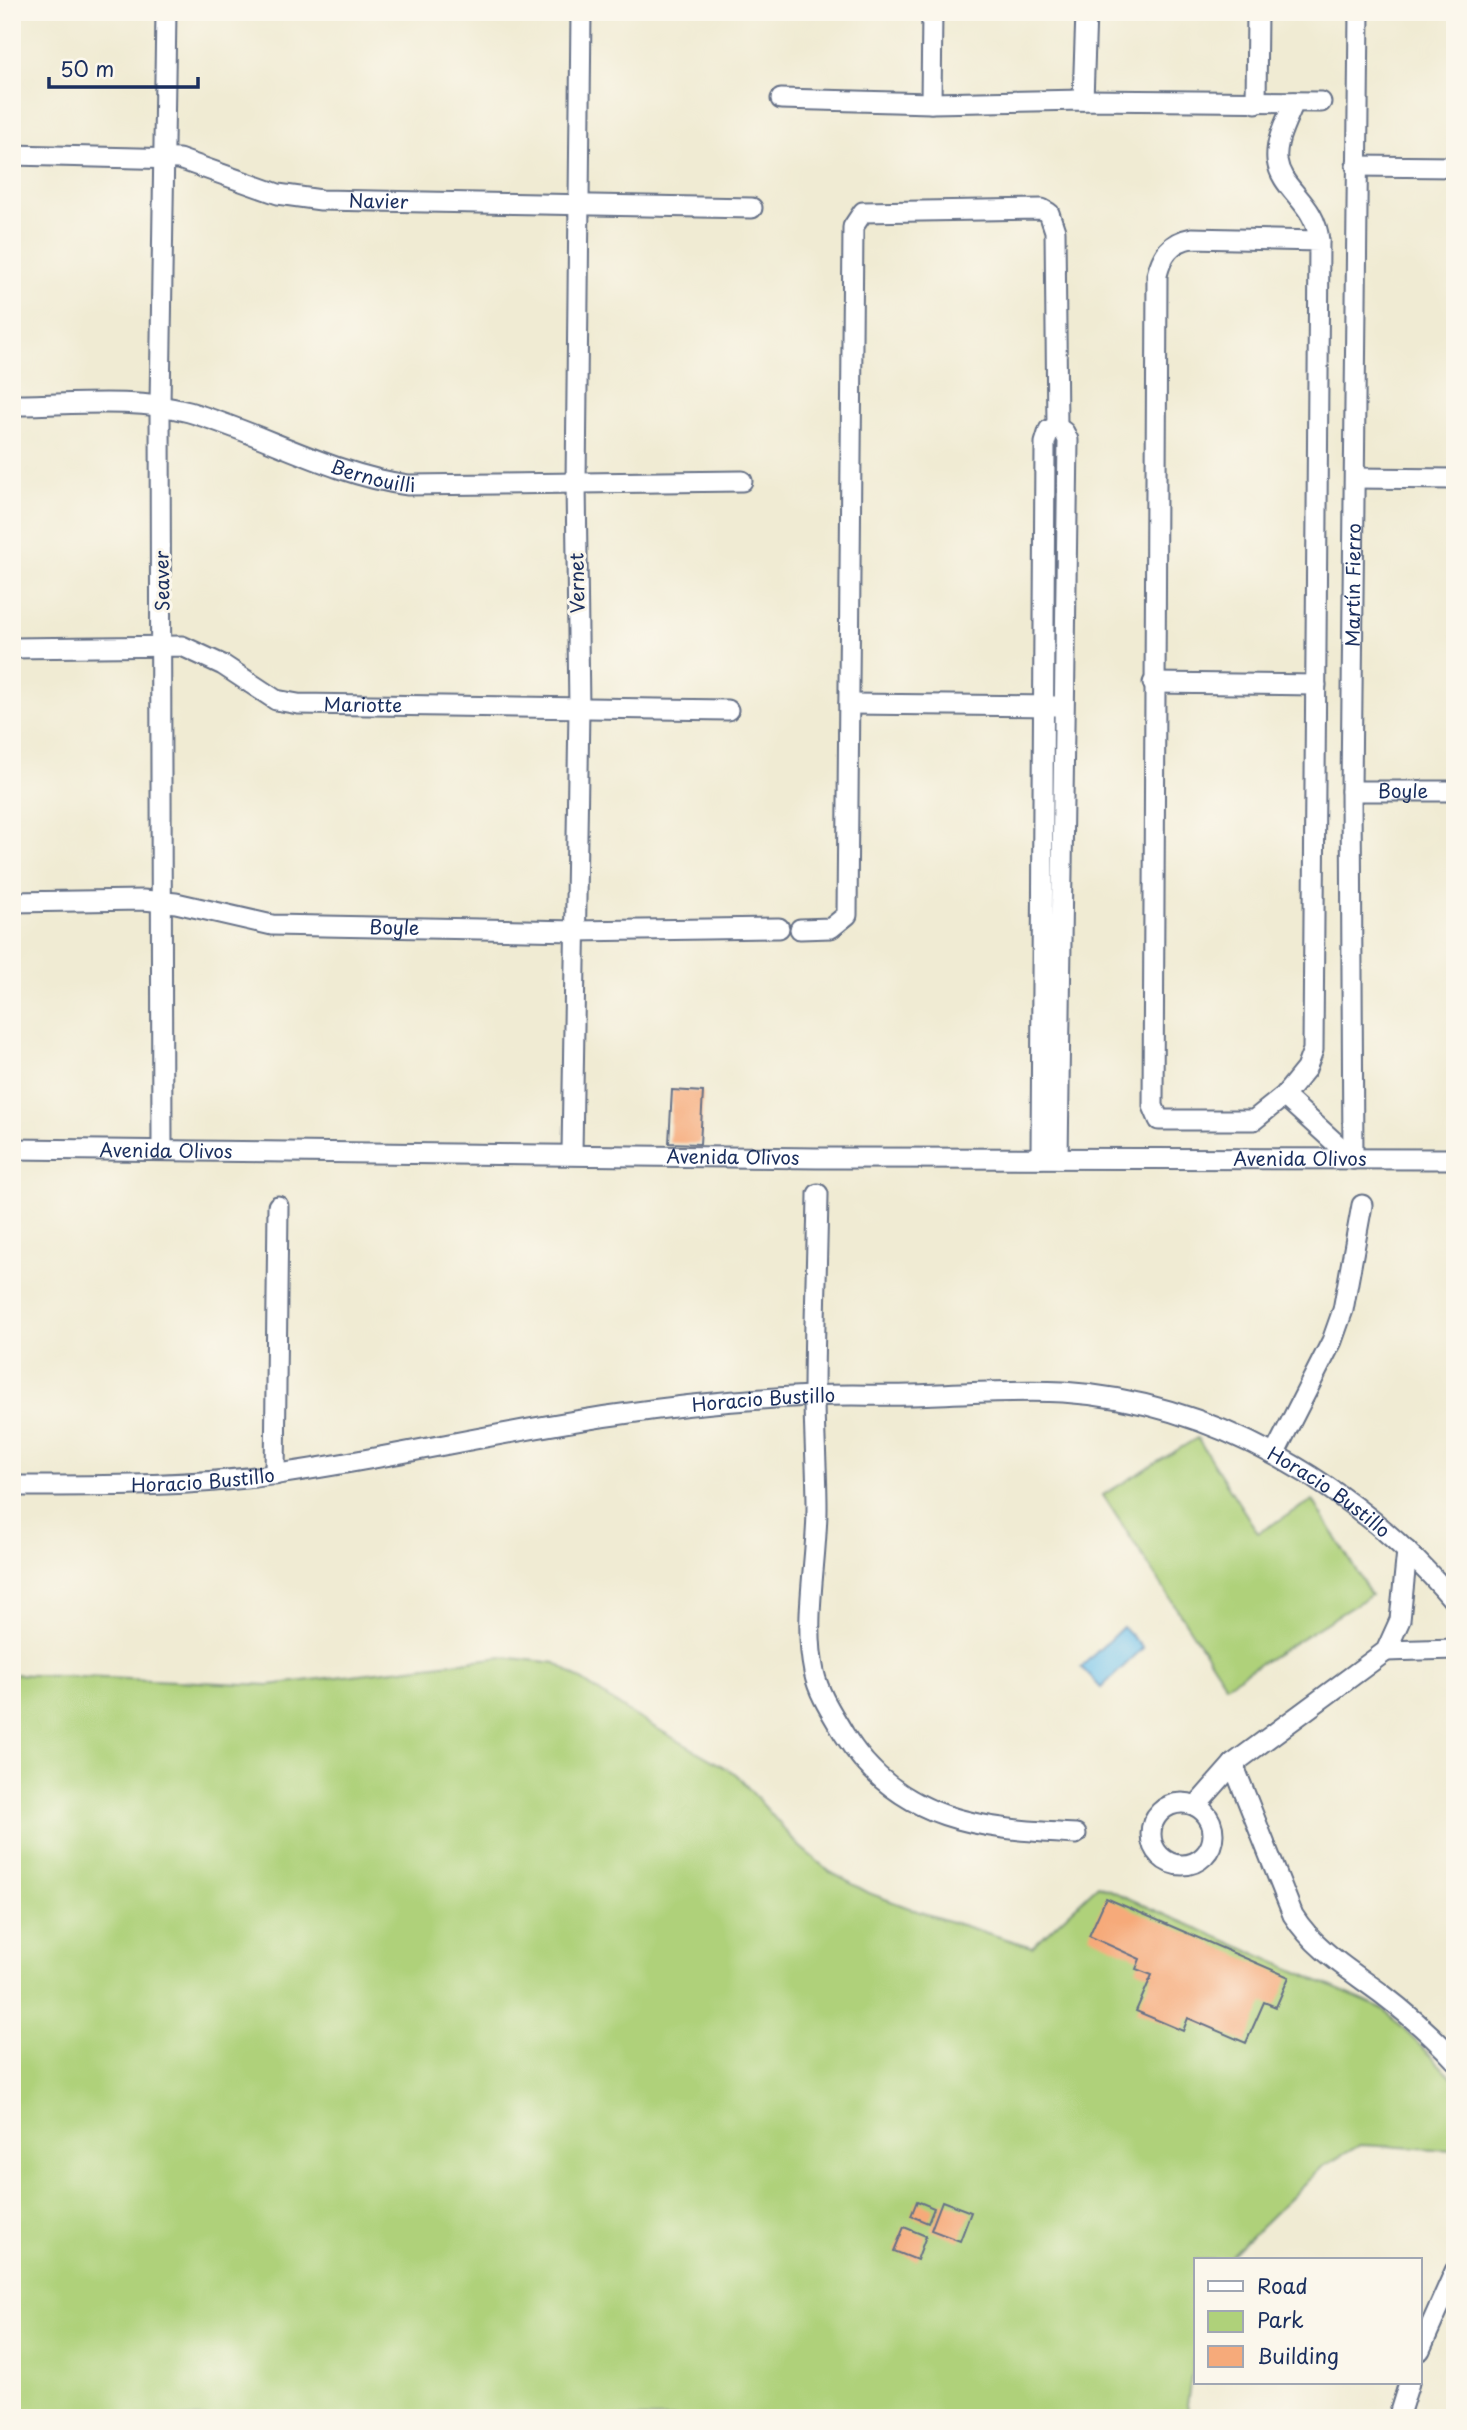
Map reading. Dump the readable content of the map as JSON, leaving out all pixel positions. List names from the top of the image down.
{
  "streets": {
    "street": [
      "Navier",
      "Bernouilli",
      "Seaver",
      "Vernet",
      "Martín Fierro",
      "Mariotte",
      "Boyle",
      "Avenida Olivos",
      "Horacio Bustillo"
    ]
  },
  "crossings": [
    ["Navier", "Seaver"],
    ["Navier", "Vernet"],
    ["Bernouilli", "Seaver"],
    ["Bernouilli", "Vernet"],
    ["Seaver", "Mariotte"],
    ["Seaver", "Boyle"],
    ["Seaver", "Avenida Olivos"],
    ["Vernet", "Mariotte"],
    ["Vernet", "Boyle"],
    ["Vernet", "Avenida Olivos"],
    ["Martín Fierro", "Boyle"],
    ["Martín Fierro", "Avenida Olivos"]
  ],
  "legend": ["Road", "Park", "Building"],
  "scale_bar": "50 m"
}
